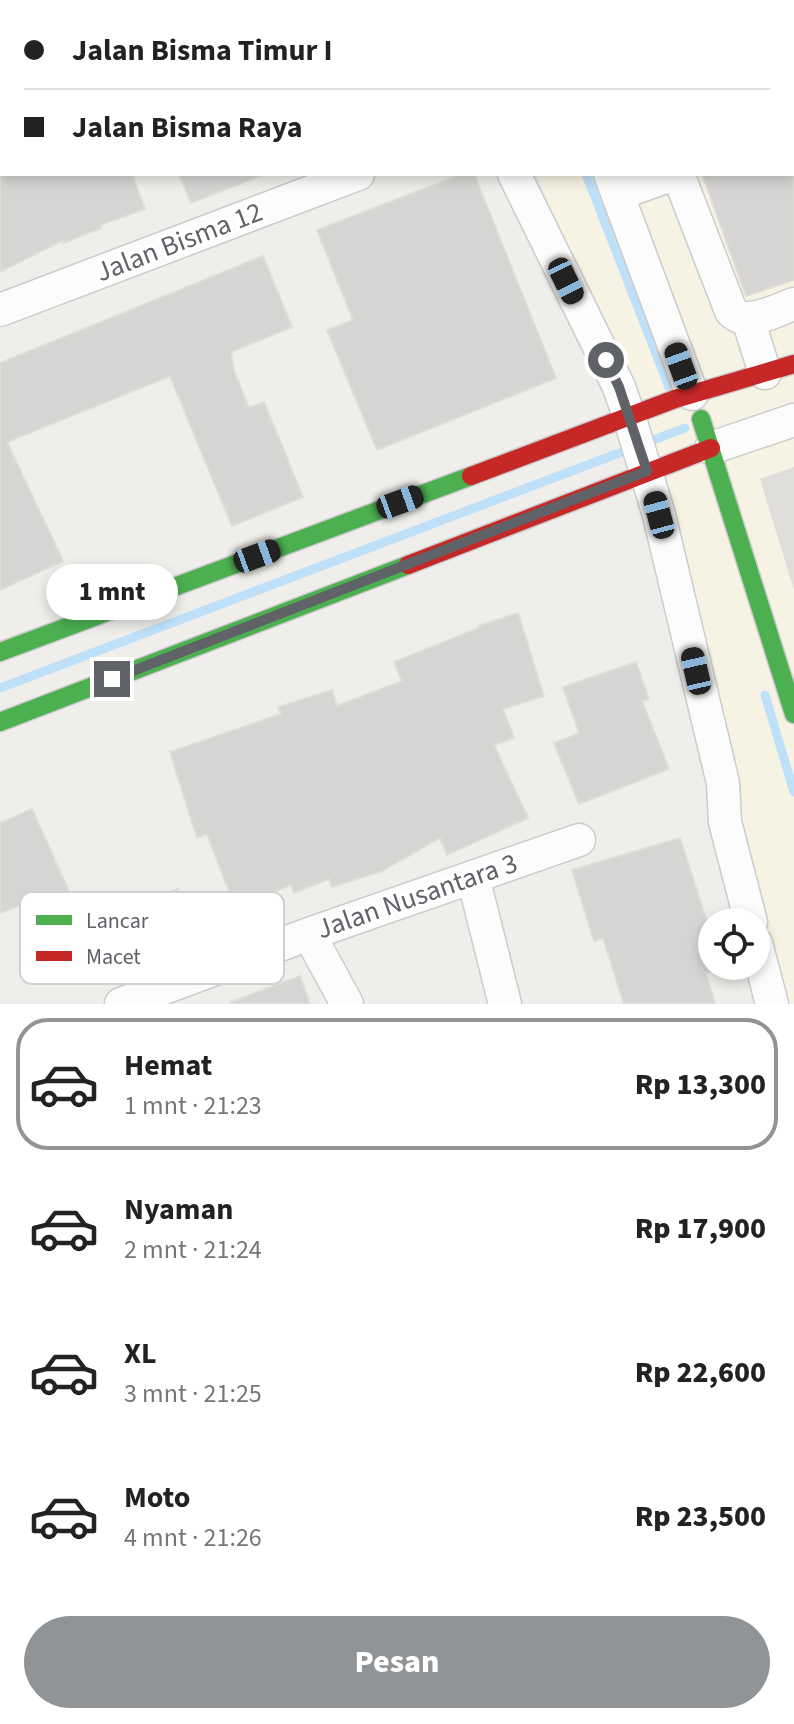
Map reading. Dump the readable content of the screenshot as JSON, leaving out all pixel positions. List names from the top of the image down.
{
  "streets": {
    "street": ["Jalan Bisma 12", "Jalan Nusantara 3"]
  },
  "legend": ["Lancar", "Macet"],
  "page": {
    "banner": ["Jalan Bisma Timur I", "Jalan Bisma Raya"],
    "bubble": "1 mnt",
    "list": [
      {
        "name": "Hemat",
        "note": "1 mnt · 21:23",
        "value": "Rp 13,300"
      },
      {
        "name": "Nyaman",
        "note": "2 mnt · 21:24",
        "value": "Rp 17,900"
      },
      {
        "name": "XL",
        "note": "3 mnt · 21:25",
        "value": "Rp 22,600"
      },
      {
        "name": "Moto",
        "note": "4 mnt · 21:26",
        "value": "Rp 23,500"
      }
    ],
    "buttons": "Pesan"
  }
}
